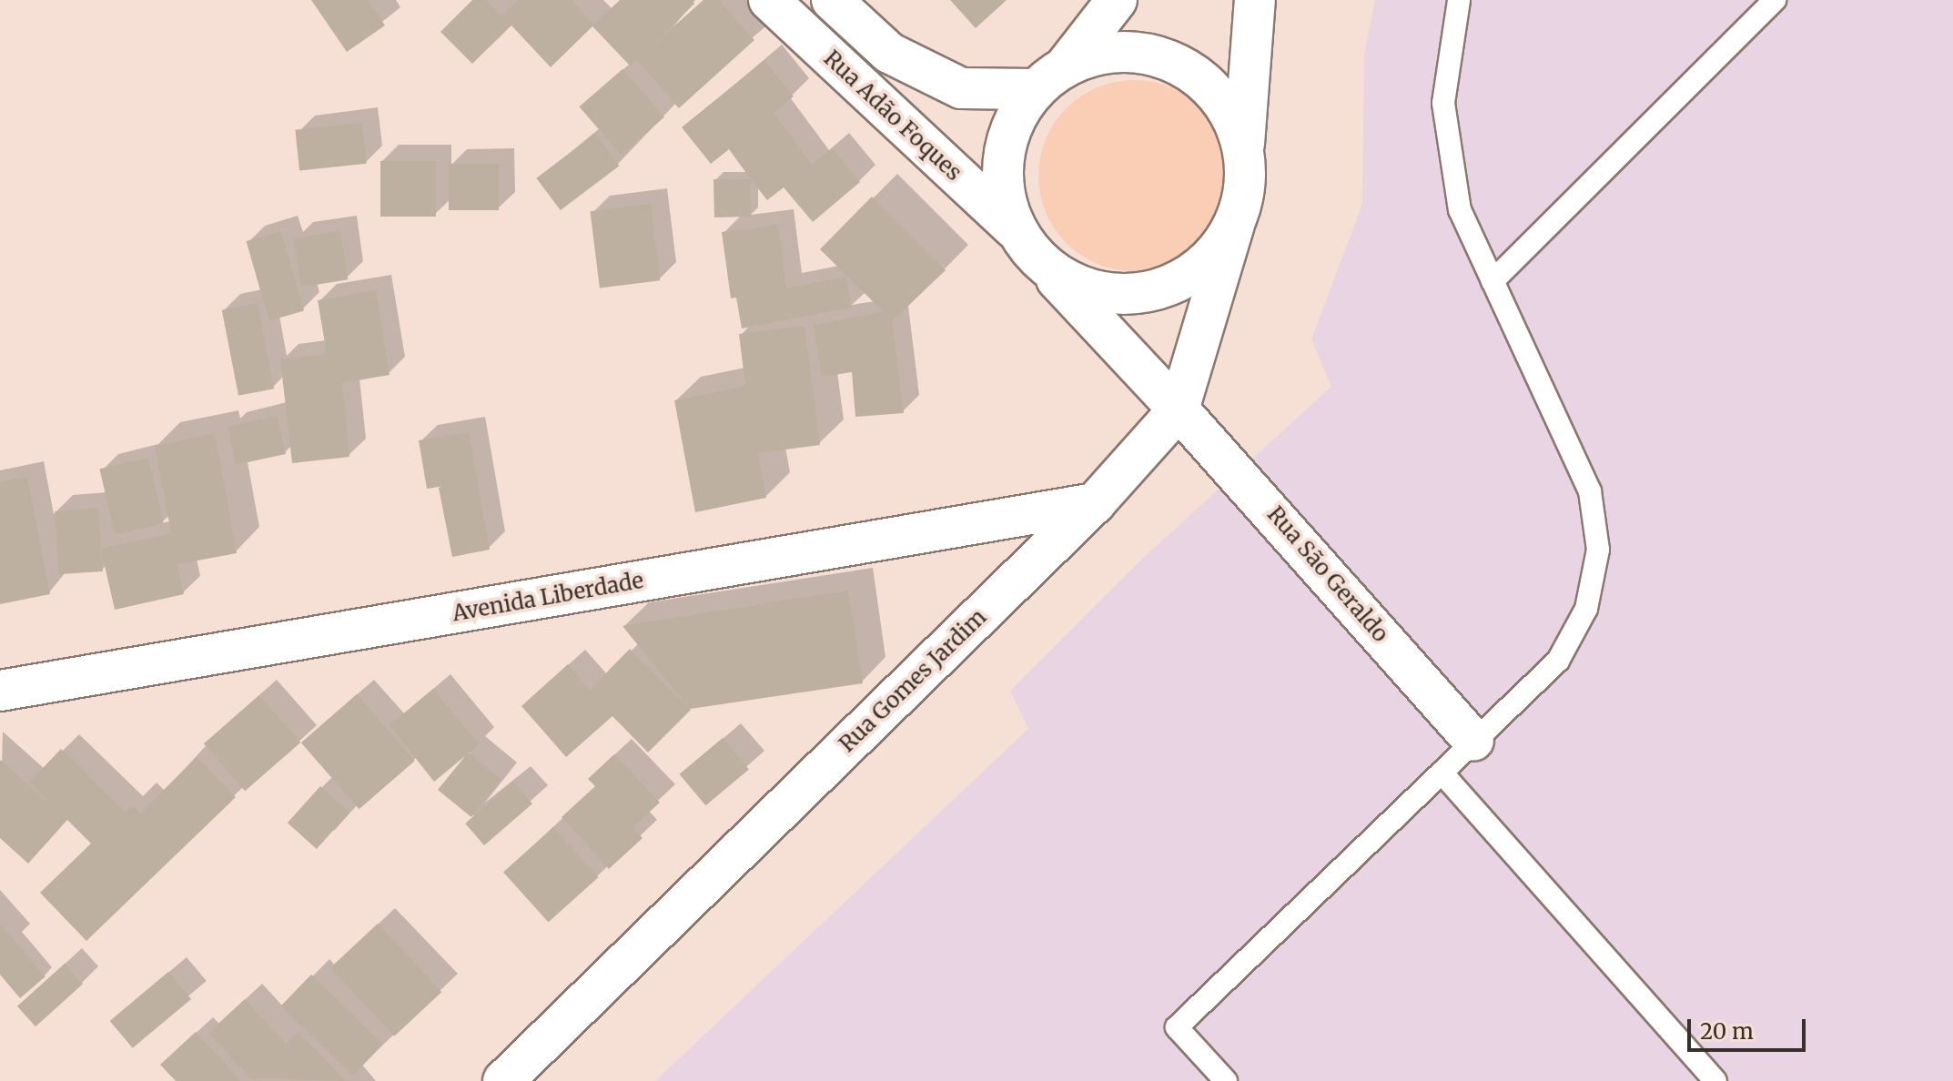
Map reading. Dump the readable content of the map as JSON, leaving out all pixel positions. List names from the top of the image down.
{
  "streets": {
    "street": [
      "Rua Adão Foques",
      "Rua São Geraldo",
      "Avenida Liberdade",
      "Rua Gomes Jardim"
    ]
  },
  "crossings": [
    ["Rua Adão Foques", "Rua São Geraldo"],
    ["Rua Adão Foques", "Rua Gomes Jardim"],
    ["Rua São Geraldo", "Rua Gomes Jardim"],
    ["Avenida Liberdade", "Rua Gomes Jardim"]
  ],
  "scale_bar": "20 m"
}
